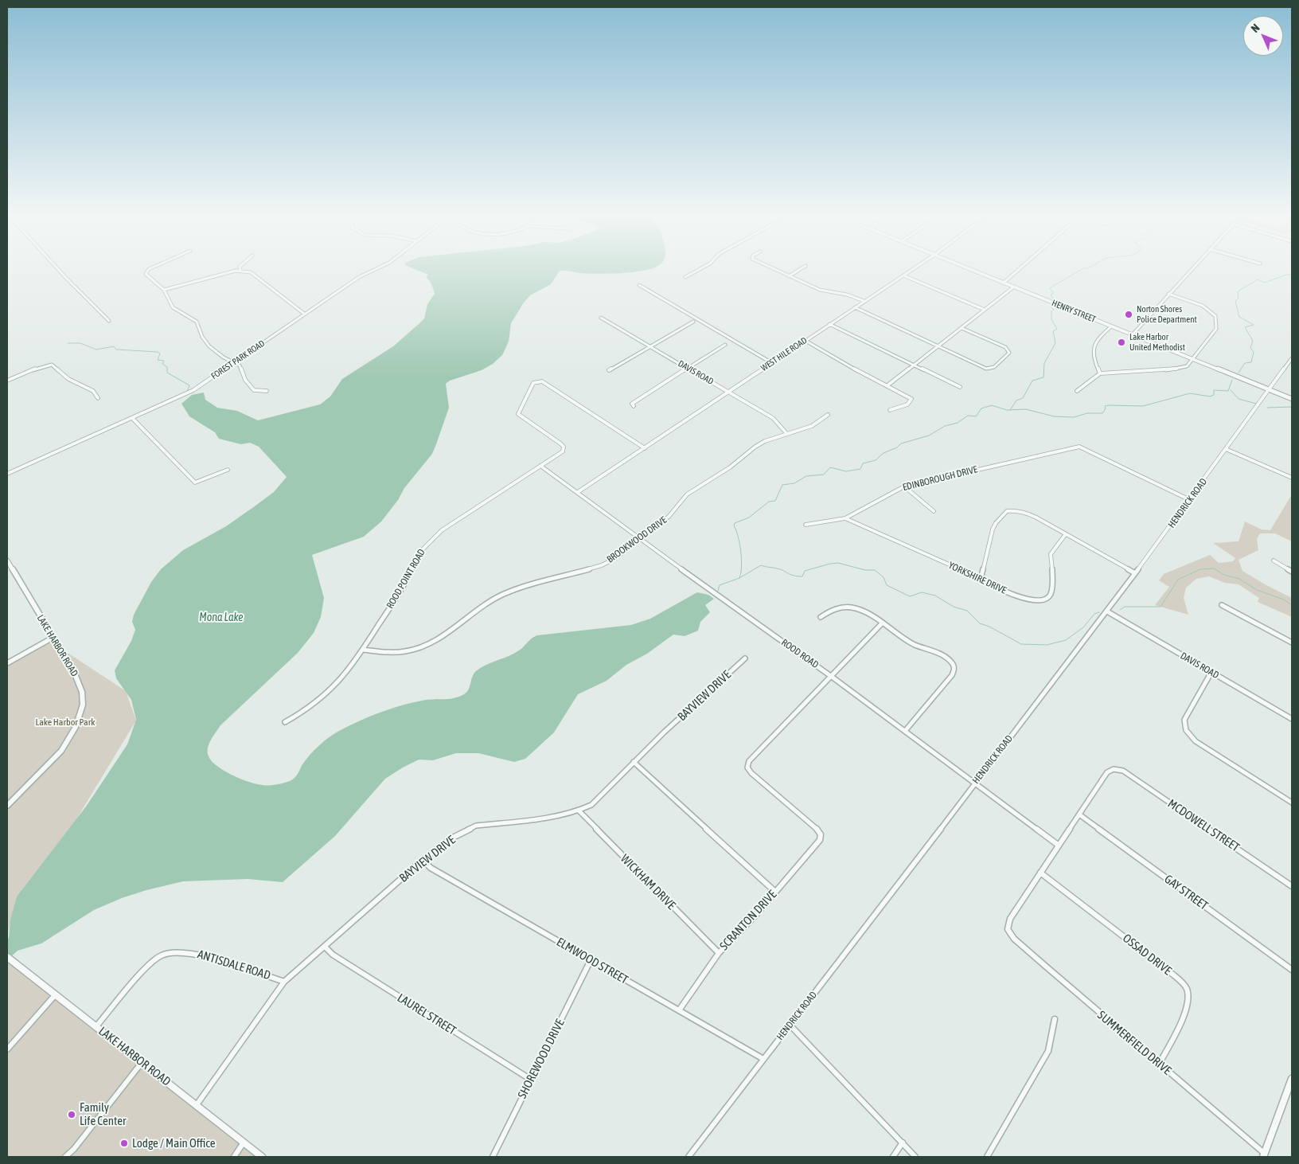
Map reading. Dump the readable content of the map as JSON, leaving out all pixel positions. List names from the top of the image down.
{
  "streets": {
    "street": [
      "HENRY STREET",
      "WEST HILE ROAD",
      "FOREST PARK ROAD",
      "DAVIS ROAD",
      "EDINBOROUGH DRIVE",
      "HENDRICK ROAD",
      "BROOKWOOD DRIVE",
      "YORKSHIRE DRIVE",
      "ROOD POINT ROAD",
      "LAKE HARBOR ROAD",
      "ROOD ROAD",
      "BAYVIEW DRIVE",
      "MCDOWELL STREET",
      "WICKHAM DRIVE",
      "GAY STREET",
      "SCRANTON DRIVE",
      "OSSAD DRIVE",
      "ELMWOOD STREET",
      "ANTISDALE ROAD",
      "LAUREL STREET",
      "SUMMERFIELD DRIVE",
      "SHOREWOOD DRIVE"
    ]
  },
  "crossings": [
    ["HENRY STREET", "HENDRICK ROAD"],
    ["WEST HILE ROAD", "DAVIS ROAD"],
    ["WEST HILE ROAD", "ROOD POINT ROAD"],
    ["WEST HILE ROAD", "ROOD ROAD"],
    ["DAVIS ROAD", "HENDRICK ROAD"],
    ["DAVIS ROAD", "BROOKWOOD DRIVE"],
    ["EDINBOROUGH DRIVE", "HENDRICK ROAD"],
    ["EDINBOROUGH DRIVE", "YORKSHIRE DRIVE"],
    ["HENDRICK ROAD", "ROOD ROAD"],
    ["HENDRICK ROAD", "ELMWOOD STREET"],
    ["BROOKWOOD DRIVE", "ROOD POINT ROAD"],
    ["BROOKWOOD DRIVE", "ROOD ROAD"],
    ["ROOD POINT ROAD", "ROOD ROAD"],
    ["LAKE HARBOR ROAD", "BAYVIEW DRIVE"],
    ["LAKE HARBOR ROAD", "ANTISDALE ROAD"],
    ["ROOD ROAD", "SCRANTON DRIVE"],
    ["BAYVIEW DRIVE", "WICKHAM DRIVE"],
    ["BAYVIEW DRIVE", "ELMWOOD STREET"],
    ["BAYVIEW DRIVE", "ANTISDALE ROAD"],
    ["BAYVIEW DRIVE", "LAUREL STREET"],
    ["MCDOWELL STREET", "GAY STREET"],
    ["WICKHAM DRIVE", "SCRANTON DRIVE"],
    ["SCRANTON DRIVE", "ELMWOOD STREET"],
    ["OSSAD DRIVE", "SUMMERFIELD DRIVE"],
    ["ELMWOOD STREET", "SHOREWOOD DRIVE"],
    ["LAUREL STREET", "SHOREWOOD DRIVE"]
  ],
  "water": ["Mona Lake"],
  "parks": ["Lake Harbor Park"],
  "places": [
    "Norton Shores Police Department",
    "Lake Harbor United Methodist",
    "Family Life Center",
    "Lodge / Main Office"
  ],
  "north": "top left"
}
